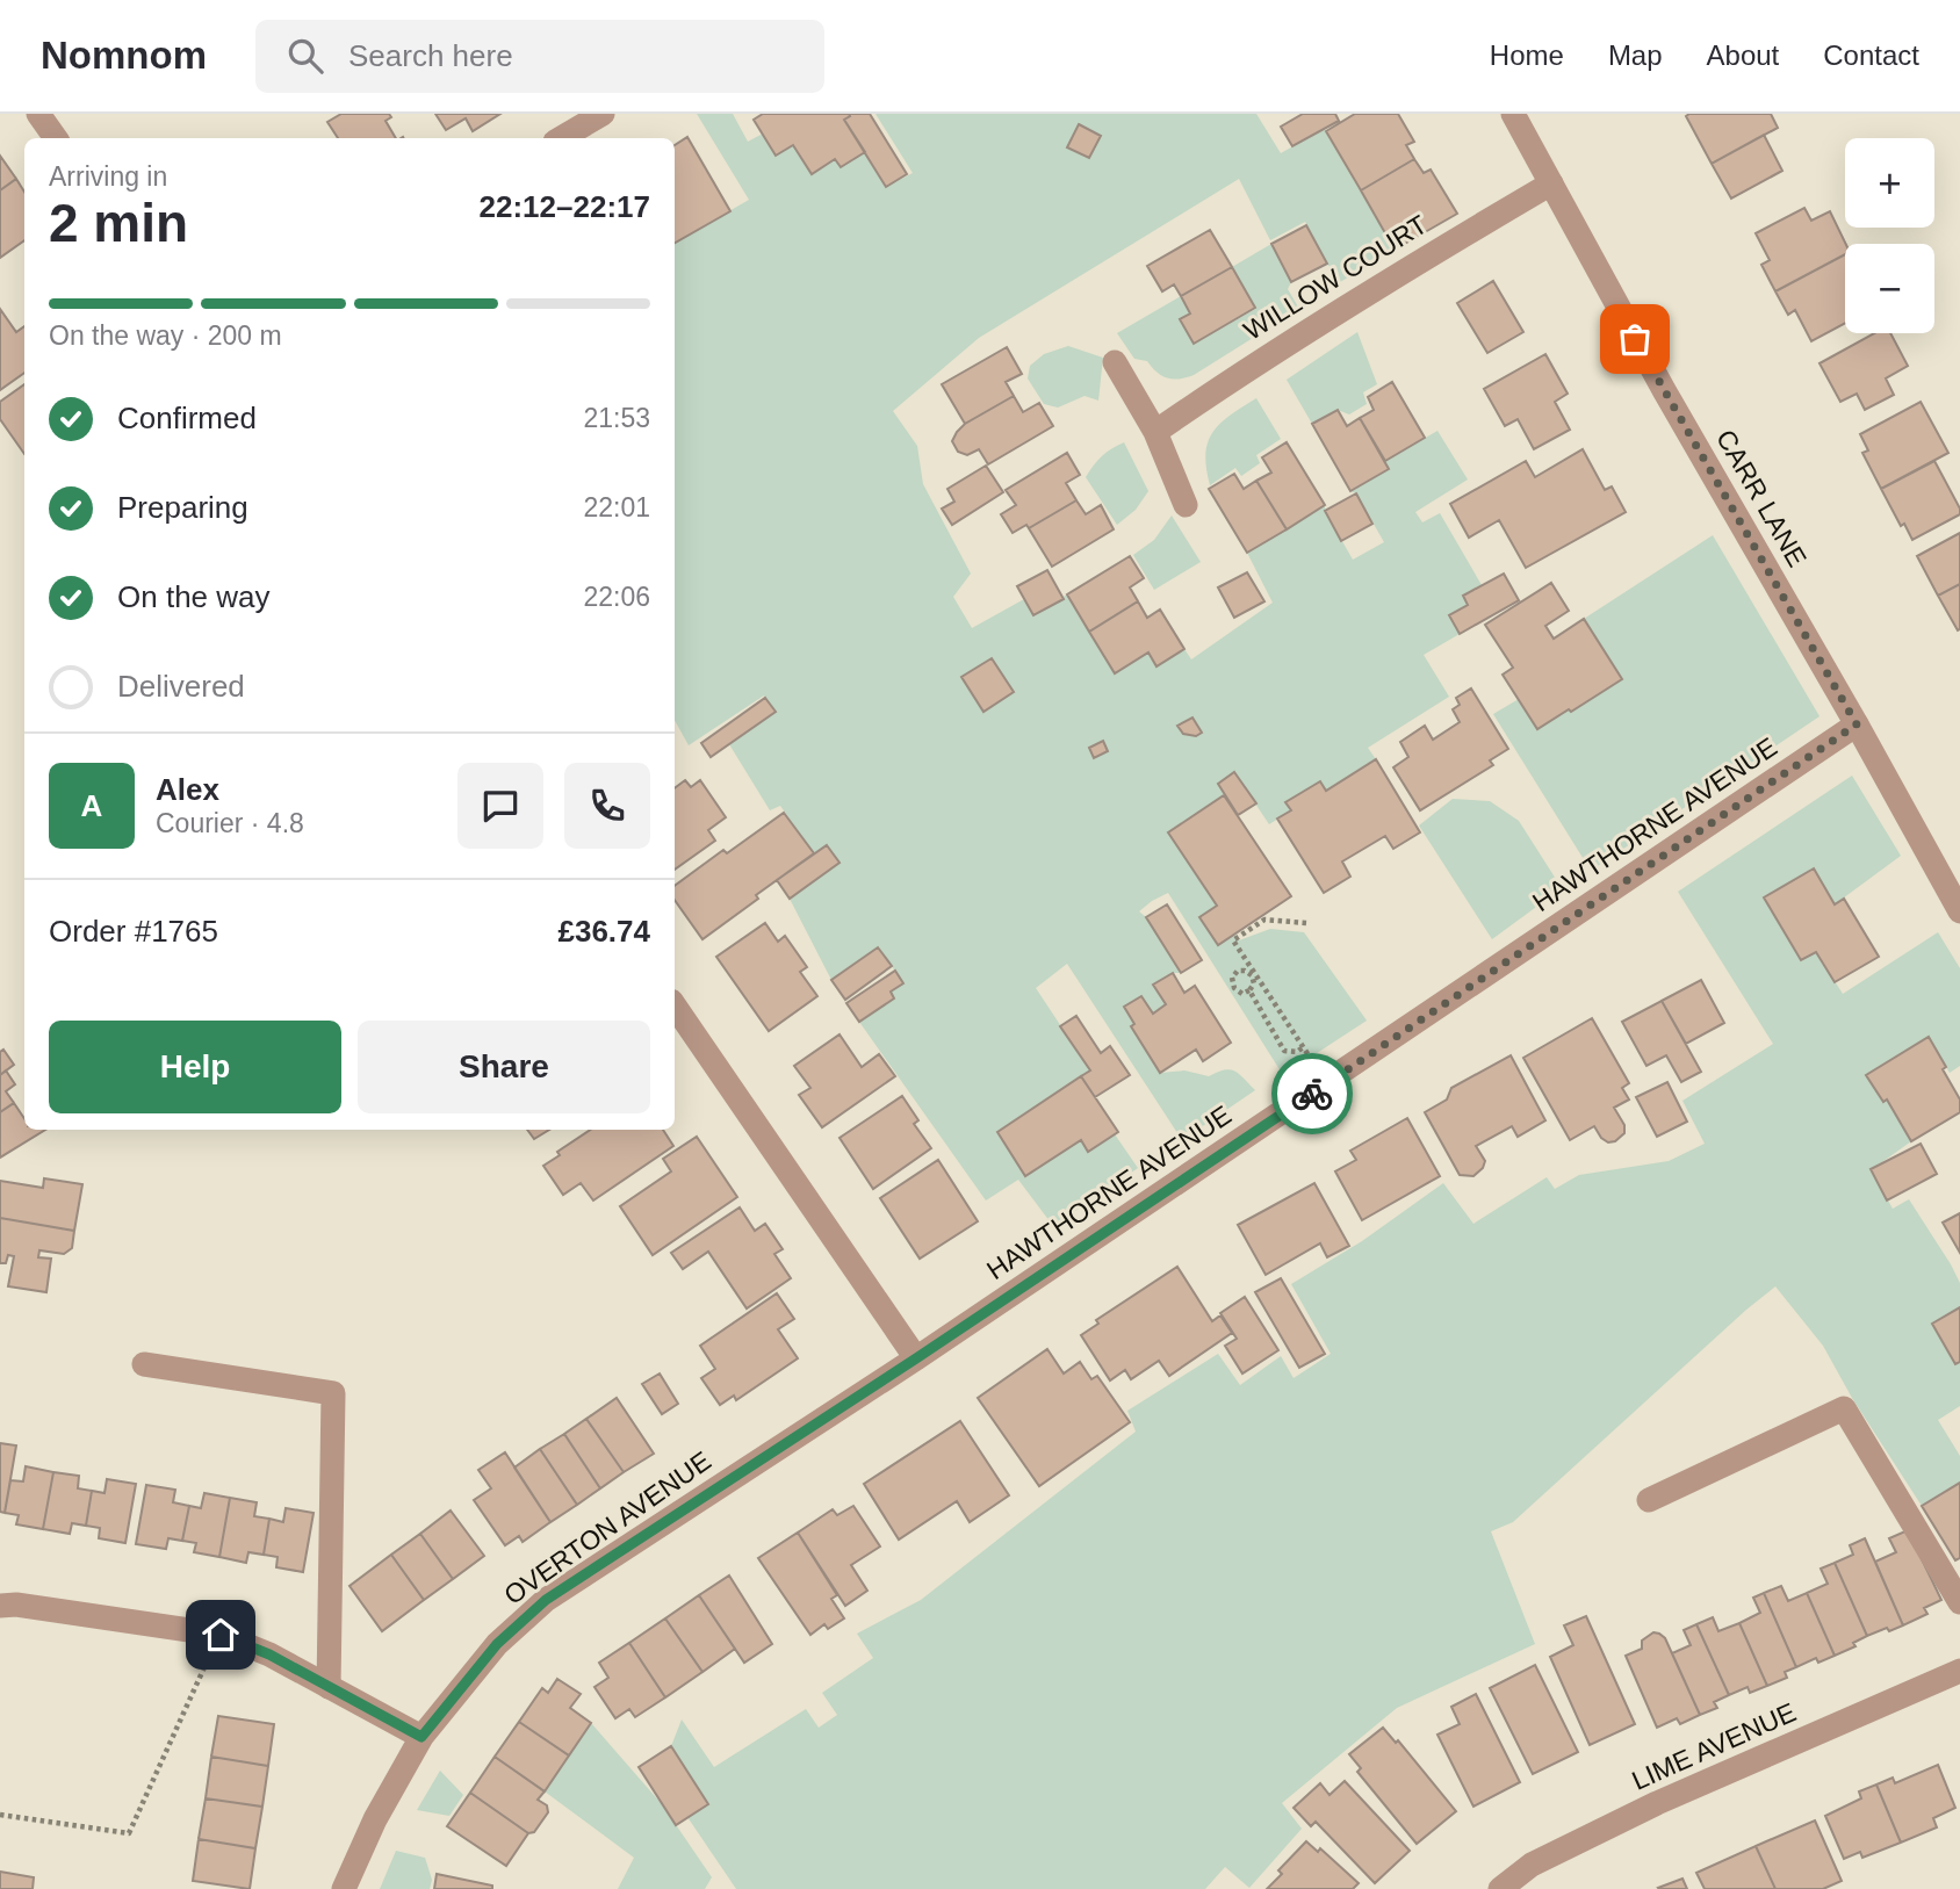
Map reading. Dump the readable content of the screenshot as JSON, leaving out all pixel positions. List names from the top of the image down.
{
  "streets": {
    "street": [
      "WILLOW COURT",
      "CARR LANE",
      "HAWTHORNE AVENUE",
      "OVERTON AVENUE",
      "LIME AVENUE"
    ]
  },
  "crossings": [
    ["WILLOW COURT", "CARR LANE"],
    ["CARR LANE", "HAWTHORNE AVENUE"],
    ["HAWTHORNE AVENUE", "OVERTON AVENUE"]
  ],
  "page": {
    "header": "Nomnom",
    "search": "Search here",
    "nav": [
      "Home",
      "Map",
      "About",
      "Contact"
    ],
    "map_buttons": ["+", "−"],
    "heading": ["2 min", "Arriving in", "22:12–22:17"],
    "panel": [
      "Alex",
      "Courier · 4.8",
      "Order #1765",
      "£36.74"
    ],
    "bar": "On the way · 200 m",
    "list": [
      ["Confirmed", "21:53"],
      ["Preparing", "22:01"],
      ["On the way", "22:06"],
      "Delivered"
    ],
    "round": "A",
    "buttons": ["Help", "Share"]
  }
}
